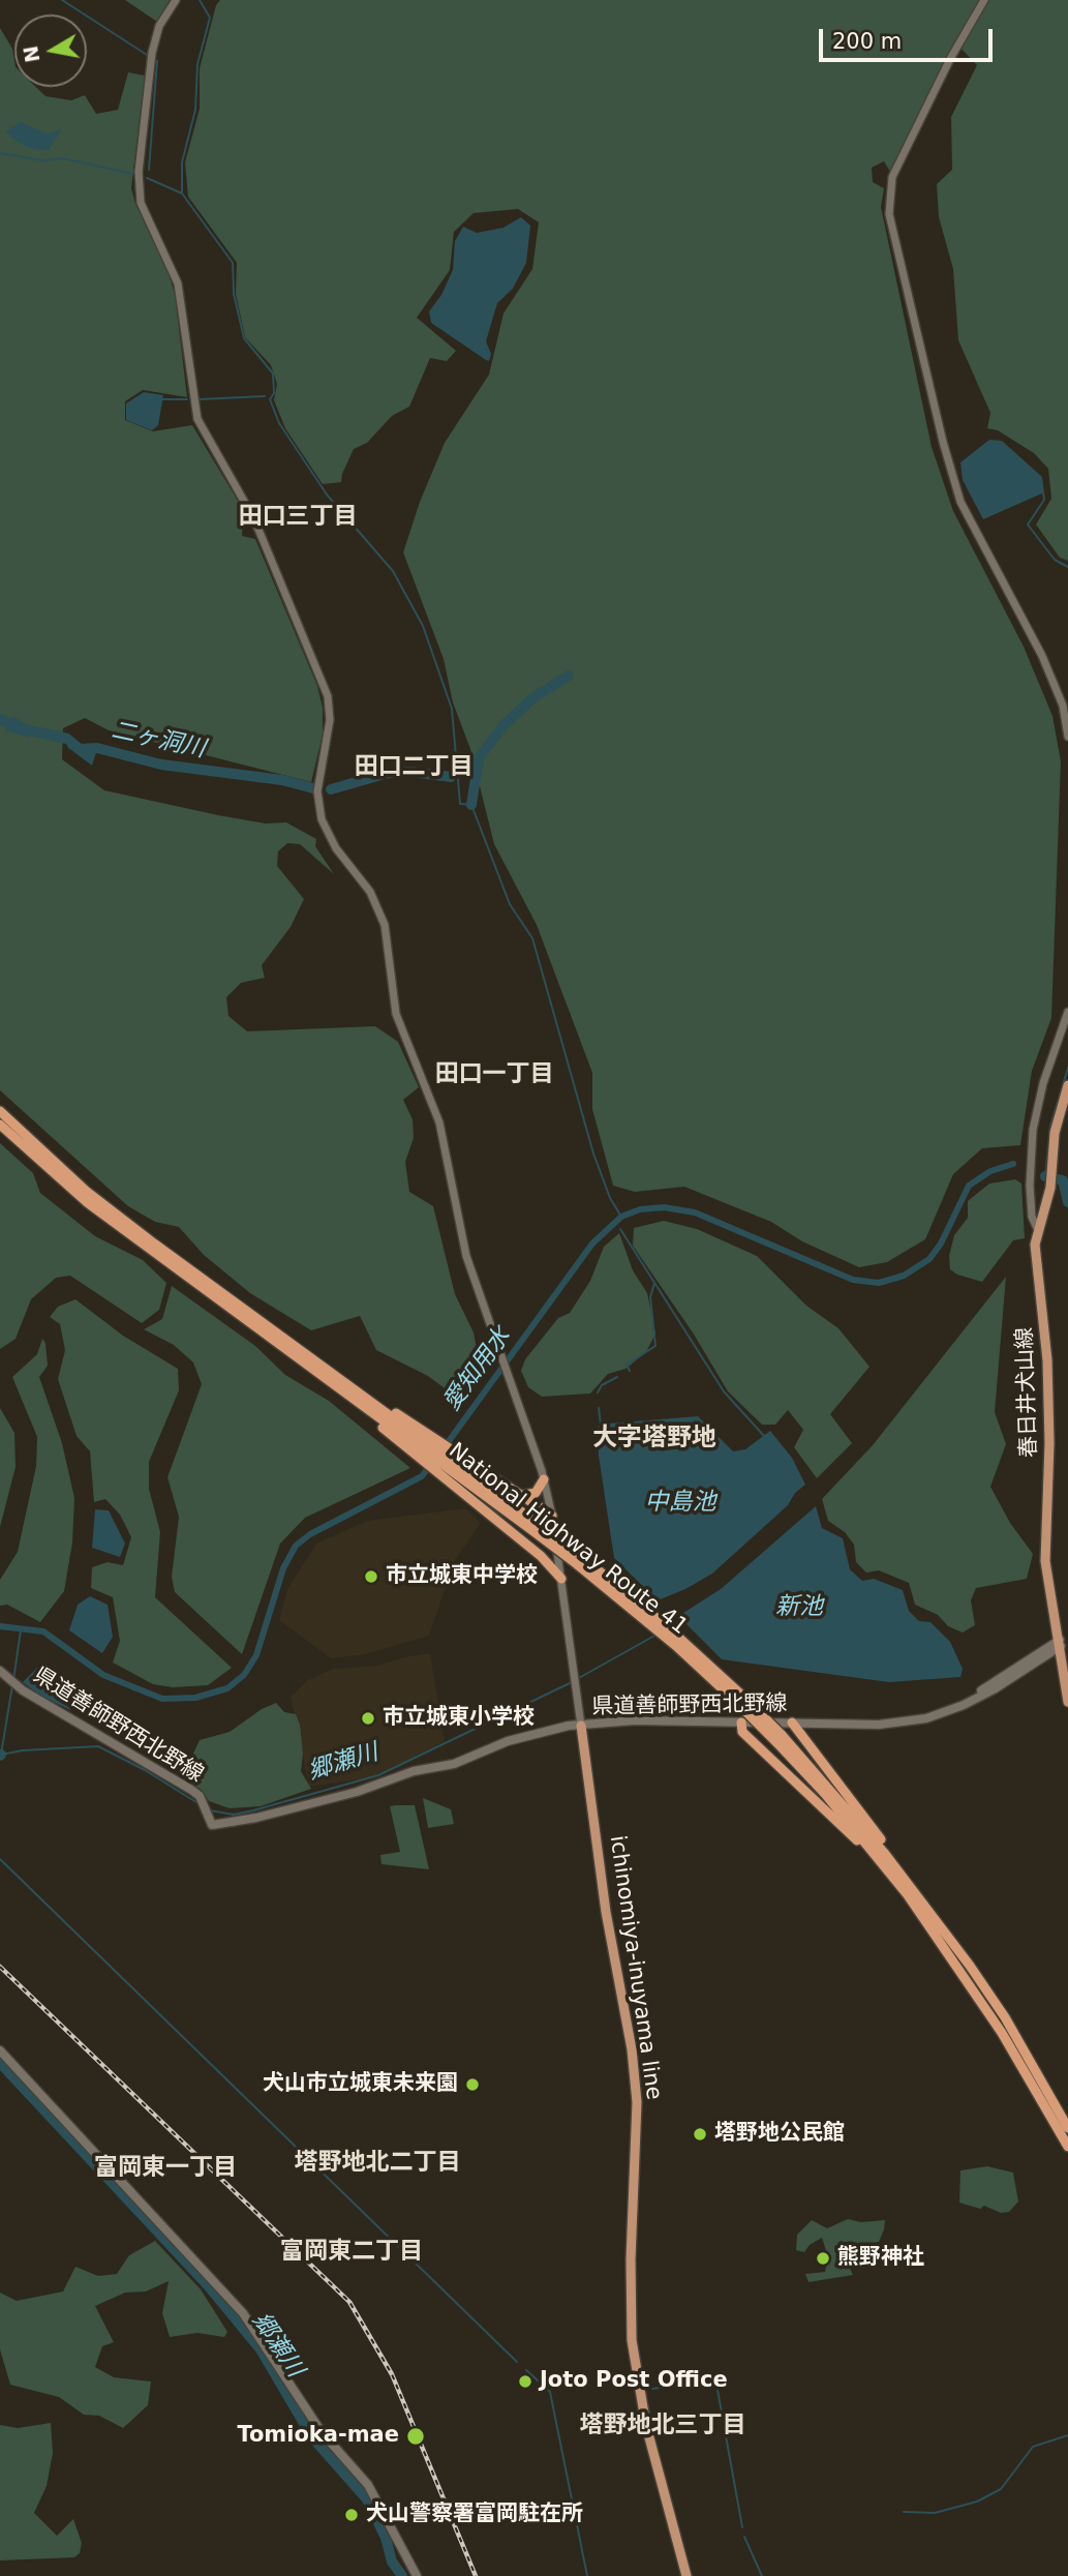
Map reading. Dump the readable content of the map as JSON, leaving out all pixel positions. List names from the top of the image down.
{
  "streets": {
    "highway": ["National Highway Route 41"],
    "main road": ["春日井犬山線", "県道善師野西北野線", "ichinomiya-inuyama line"]
  },
  "crossings": [
    ["春日井犬山線", "県道善師野西北野線"],
    ["県道善師野西北野線", "ichinomiya-inuyama line"]
  ],
  "districts": [
    "田口三丁目",
    "田口二丁目",
    "田口一丁目",
    "大字塔野地",
    "塔野地北二丁目",
    "富岡東一丁目",
    "富岡東二丁目",
    "塔野地北三丁目"
  ],
  "water": [
    "二ヶ洞川",
    "愛知用水",
    "中島池",
    "新池",
    "郷瀬川"
  ],
  "places": [
    "市立城東中学校",
    "市立城東小学校",
    "犬山市立城東未来園",
    "塔野地公民館",
    "熊野神社",
    "Joto Post Office",
    "Tomioka-mae",
    "犬山警察署富岡駐在所"
  ],
  "scale_bar": "200 m",
  "north": "left"
}
